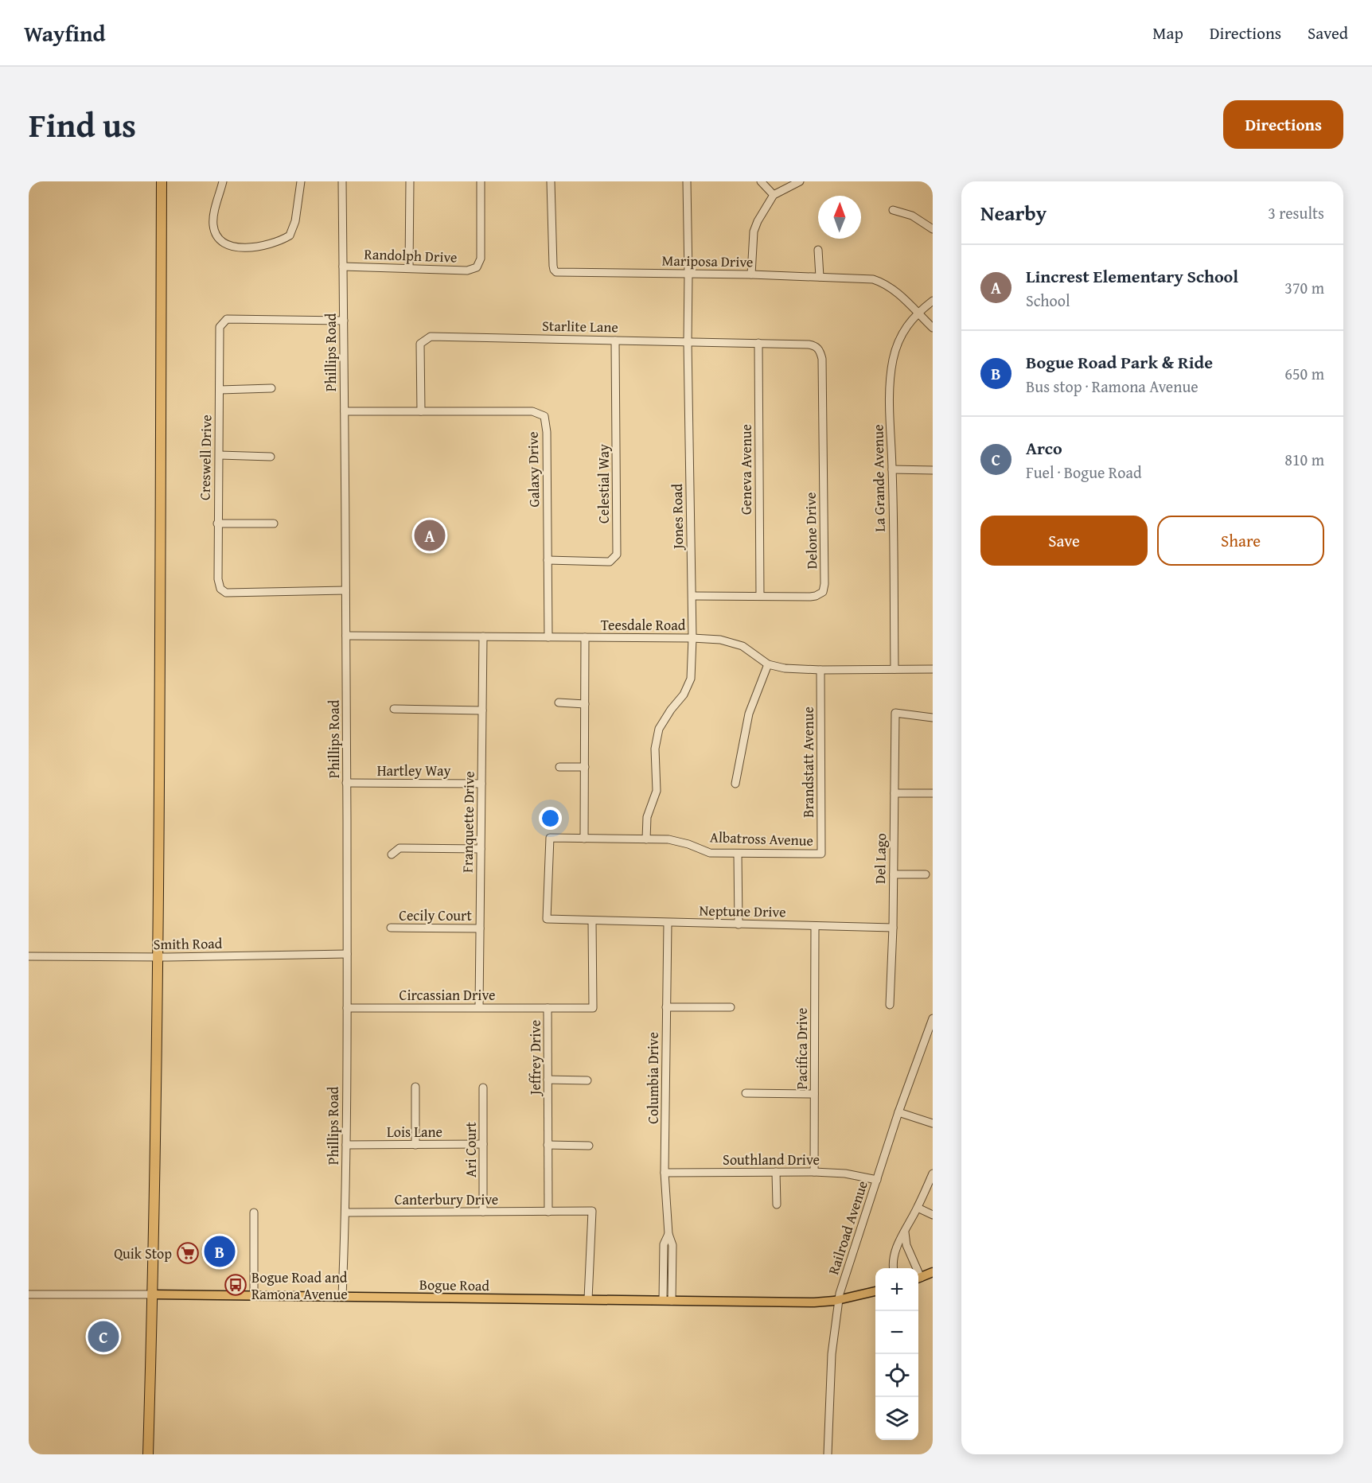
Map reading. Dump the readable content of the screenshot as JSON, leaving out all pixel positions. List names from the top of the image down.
{
  "streets": {
    "main road": ["Bogue Road"],
    "street": [
      "Randolph Drive",
      "Mariposa Drive",
      "Starlite Lane",
      "Phillips Road",
      "Creswell Drive",
      "Galaxy Drive",
      "Geneva Avenue",
      "La Grande Avenue",
      "Celestial Way",
      "Jones Road",
      "Delone Drive",
      "Teesdale Road",
      "Brandstatt Avenue",
      "Hartley Way",
      "Franquette Drive",
      "Albatross Avenue",
      "Del Lago",
      "Neptune Drive",
      "Cecily Court",
      "Smith Road",
      "Circassian Drive",
      "Pacifica Drive",
      "Jeffrey Drive",
      "Columbia Drive",
      "Lois Lane",
      "Ari Court",
      "Southland Drive",
      "Canterbury Drive",
      "Railroad Avenue"
    ]
  },
  "crossings": [
    ["Randolph Drive", "Phillips Road"],
    ["Mariposa Drive", "La Grande Avenue"],
    ["Mariposa Drive", "Jones Road"],
    ["Starlite Lane", "Galaxy Drive"],
    ["Starlite Lane", "Geneva Avenue"],
    ["Starlite Lane", "Celestial Way"],
    ["Starlite Lane", "Jones Road"],
    ["Starlite Lane", "Delone Drive"],
    ["Phillips Road", "Creswell Drive"],
    ["Phillips Road", "Galaxy Drive"],
    ["Phillips Road", "Teesdale Road"],
    ["Phillips Road", "Hartley Way"],
    ["Phillips Road", "Smith Road"],
    ["Phillips Road", "Circassian Drive"],
    ["Phillips Road", "Lois Lane"],
    ["Phillips Road", "Canterbury Drive"],
    ["Phillips Road", "Bogue Road"],
    ["Galaxy Drive", "Celestial Way"],
    ["Galaxy Drive", "Teesdale Road"],
    ["Geneva Avenue", "Delone Drive"],
    ["La Grande Avenue", "Teesdale Road"],
    ["Jones Road", "Delone Drive"],
    ["Jones Road", "Teesdale Road"],
    ["Jones Road", "Albatross Avenue"],
    ["Teesdale Road", "Brandstatt Avenue"],
    ["Teesdale Road", "Franquette Drive"],
    ["Brandstatt Avenue", "Albatross Avenue"],
    ["Hartley Way", "Franquette Drive"],
    ["Franquette Drive", "Cecily Court"],
    ["Franquette Drive", "Circassian Drive"],
    ["Del Lago", "Neptune Drive"],
    ["Neptune Drive", "Pacifica Drive"],
    ["Neptune Drive", "Jeffrey Drive"],
    ["Neptune Drive", "Columbia Drive"],
    ["Circassian Drive", "Jeffrey Drive"],
    ["Pacifica Drive", "Southland Drive"],
    ["Jeffrey Drive", "Canterbury Drive"],
    ["Columbia Drive", "Southland Drive"],
    ["Columbia Drive", "Bogue Road"],
    ["Lois Lane", "Ari Court"],
    ["Ari Court", "Canterbury Drive"],
    ["Southland Drive", "Railroad Avenue"],
    ["Railroad Avenue", "Bogue Road"]
  ],
  "places": {
    "supermarket": ["Quik Stop"],
    "bus stop": ["Bogue Road and Ramona Avenue"]
  },
  "north": "top",
  "page": {
    "header": "Wayfind",
    "nav": ["Map", "Directions", "Saved"],
    "title": "Find us",
    "buttons": [
      "Directions",
      ["Save", "Share"]
    ],
    "heading": ["Nearby", "3 results"],
    "list": [
      {
        "mark": "A",
        "name": "Lincrest Elementary School",
        "note": "School",
        "value": "370 m"
      },
      {
        "mark": "B",
        "name": "Bogue Road Park & Ride",
        "note": "Bus stop · Ramona Avenue",
        "value": "650 m"
      },
      {
        "mark": "C",
        "name": "Arco",
        "note": "Fuel · Bogue Road",
        "value": "810 m"
      }
    ],
    "pins": ["A", "B", "C"],
    "map_buttons": ["+", "−"]
  }
}
